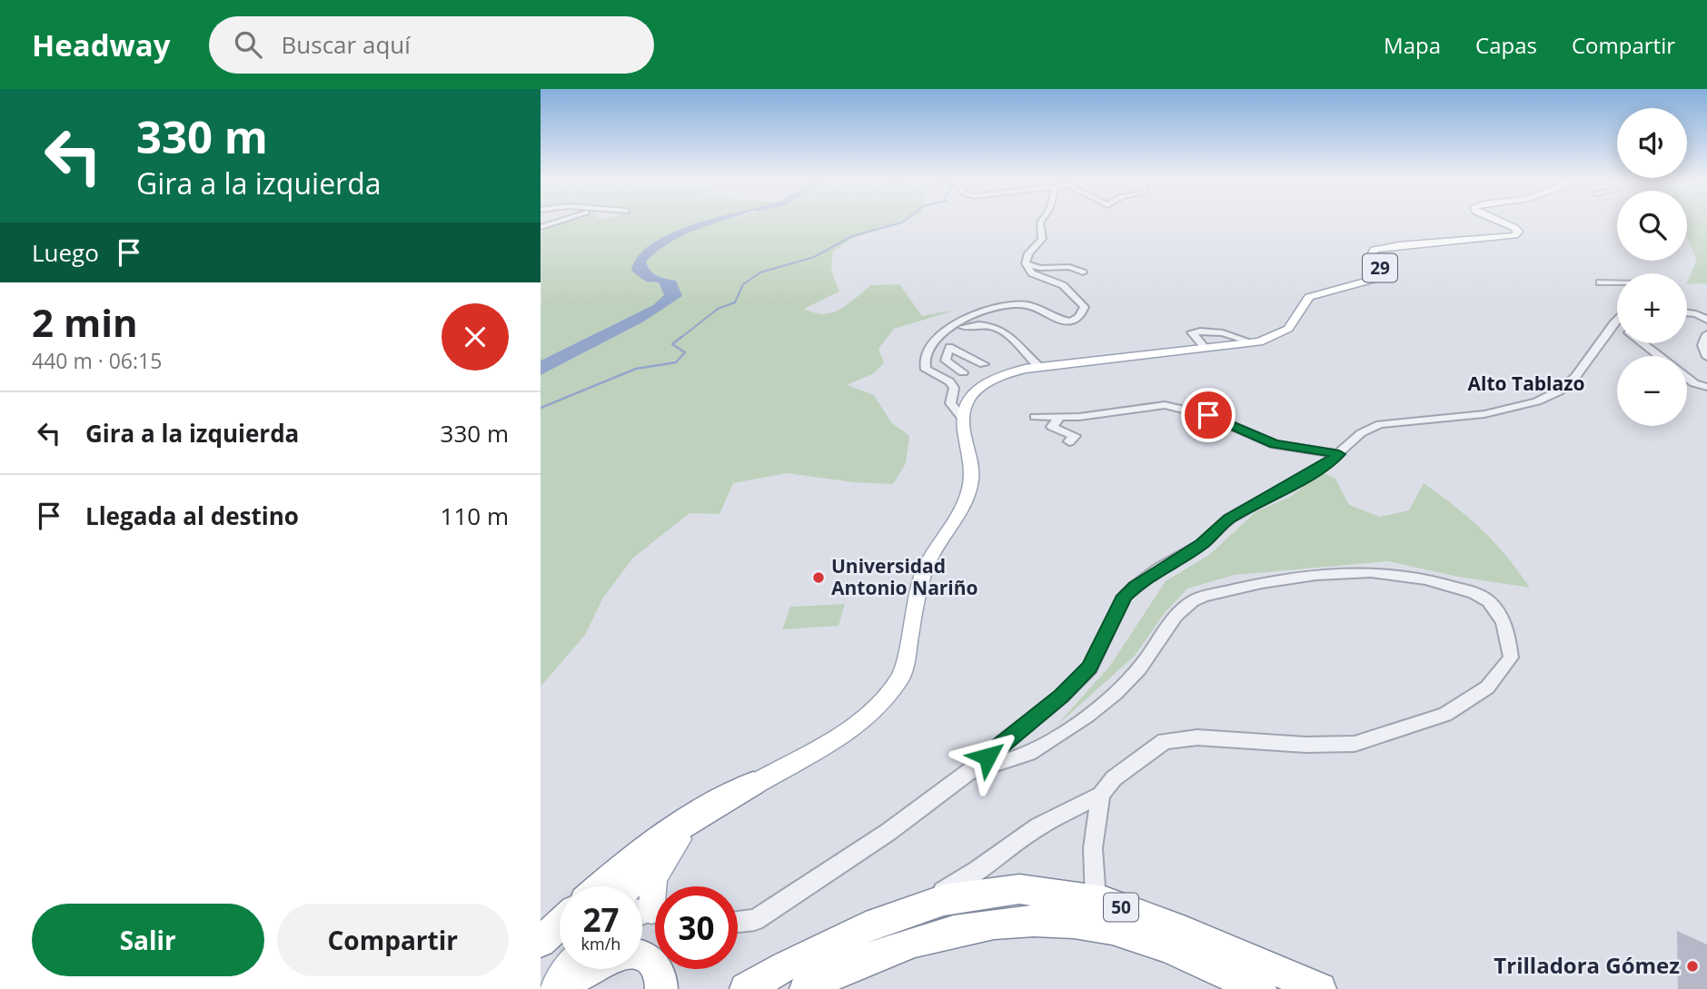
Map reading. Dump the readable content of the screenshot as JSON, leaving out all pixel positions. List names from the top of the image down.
{
  "streets": {
    "highway": ["50"],
    "main road": ["29"]
  },
  "districts": ["Alto Tablazo"],
  "places": ["Universidad Antonio Nariño", "Trilladora Gómez"],
  "page": {
    "header": "Headway",
    "search": "Buscar aquí",
    "nav": ["Mapa", "Capas", "Compartir"],
    "turn": ["330 m", "Gira a la izquierda"],
    "map_buttons": ["+", "−"],
    "then": "Luego",
    "heading": ["2 min", "440 m · 06:15"],
    "list": [
      {
        "name": "Gira a la izquierda",
        "value": "330 m"
      },
      {
        "name": "Llegada al destino",
        "value": "110 m"
      }
    ],
    "speed": "27 km/h",
    "limit": "30",
    "buttons": ["Salir", "Compartir"]
  }
}
